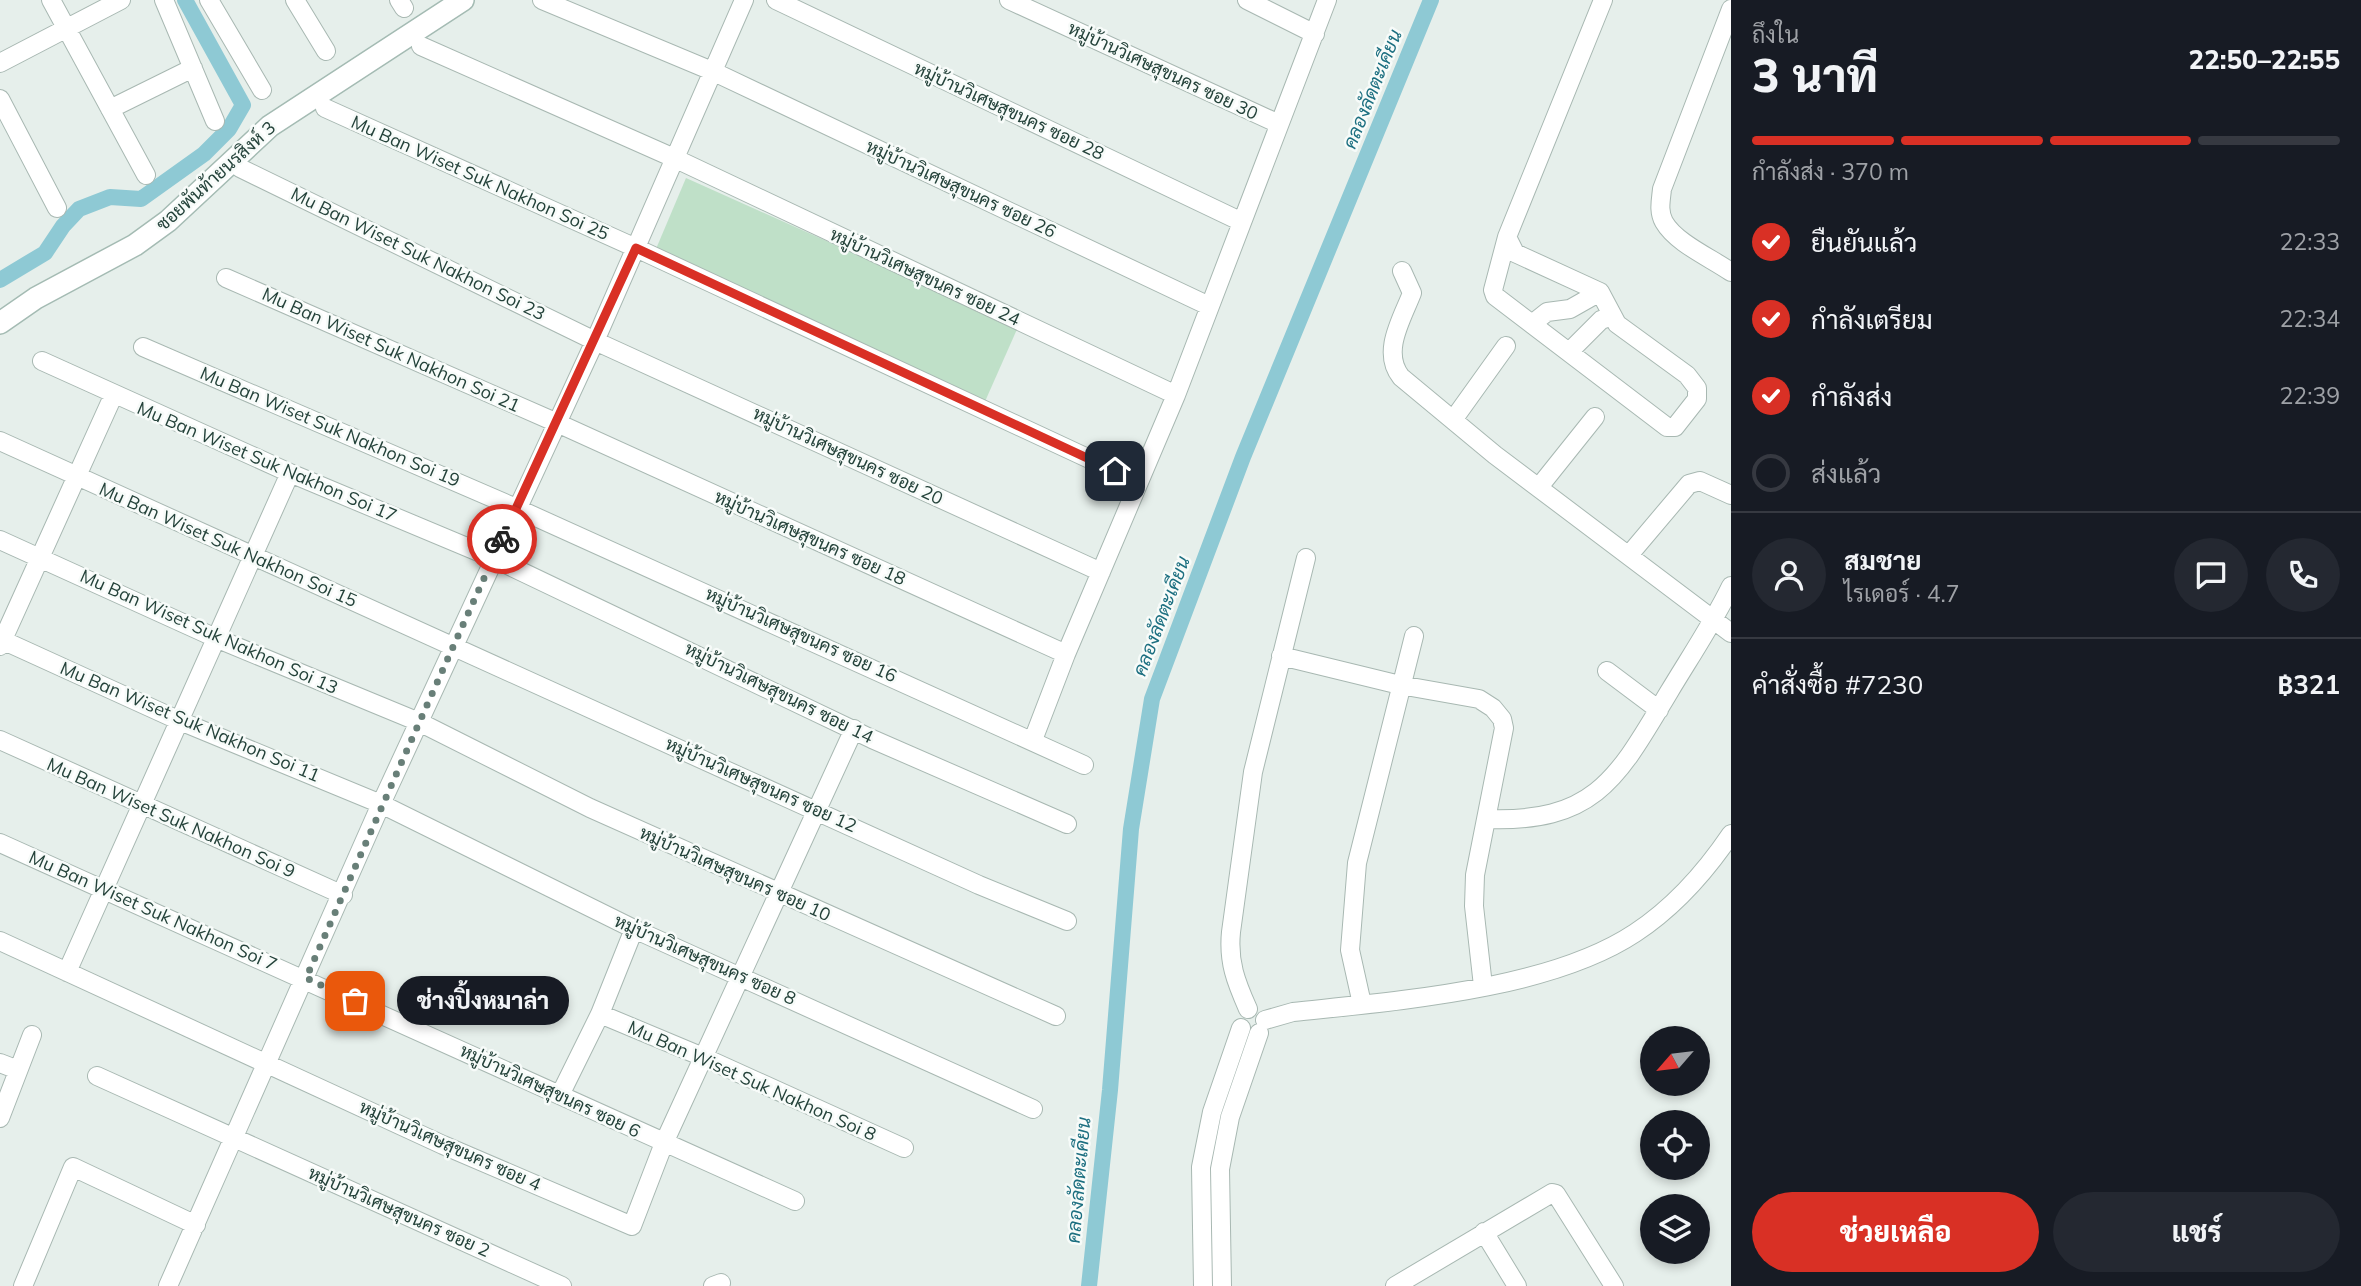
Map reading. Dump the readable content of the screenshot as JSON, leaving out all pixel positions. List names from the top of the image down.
{
  "streets": {
    "street": [
      "หมู่บ้านวิเศษสุขนคร ซอย 30",
      "หมู่บ้านวิเศษสุขนคร ซอย 28",
      "ซอยพันท้ายนรสิงห์ 3",
      "Mu Ban Wiset Suk Nakhon Soi 25",
      "หมู่บ้านวิเศษสุขนคร ซอย 26",
      "Mu Ban Wiset Suk Nakhon Soi 23",
      "หมู่บ้านวิเศษสุขนคร ซอย 24",
      "Mu Ban Wiset Suk Nakhon Soi 21",
      "Mu Ban Wiset Suk Nakhon Soi 19",
      "หมู่บ้านวิเศษสุขนคร ซอย 20",
      "Mu Ban Wiset Suk Nakhon Soi 17",
      "หมู่บ้านวิเศษสุขนคร ซอย 18",
      "Mu Ban Wiset Suk Nakhon Soi 15",
      "Mu Ban Wiset Suk Nakhon Soi 13",
      "หมู่บ้านวิเศษสุขนคร ซอย 16",
      "หมู่บ้านวิเศษสุขนคร ซอย 14",
      "Mu Ban Wiset Suk Nakhon Soi 11",
      "หมู่บ้านวิเศษสุขนคร ซอย 12",
      "Mu Ban Wiset Suk Nakhon Soi 9",
      "หมู่บ้านวิเศษสุขนคร ซอย 10",
      "Mu Ban Wiset Suk Nakhon Soi 7",
      "หมู่บ้านวิเศษสุขนคร ซอย 8",
      "Mu Ban Wiset Suk Nakhon Soi 8",
      "หมู่บ้านวิเศษสุขนคร ซอย 6",
      "หมู่บ้านวิเศษสุขนคร ซอย 4",
      "หมู่บ้านวิเศษสุขนคร ซอย 2"
    ]
  },
  "crossings": [
    ["Mu Ban Wiset Suk Nakhon Soi 23", "หมู่บ้านวิเศษสุขนคร ซอย 20"],
    ["Mu Ban Wiset Suk Nakhon Soi 21", "หมู่บ้านวิเศษสุขนคร ซอย 18"],
    ["Mu Ban Wiset Suk Nakhon Soi 19", "หมู่บ้านวิเศษสุขนคร ซอย 16"],
    ["Mu Ban Wiset Suk Nakhon Soi 17", "หมู่บ้านวิเศษสุขนคร ซอย 14"],
    ["Mu Ban Wiset Suk Nakhon Soi 15", "หมู่บ้านวิเศษสุขนคร ซอย 12"],
    ["Mu Ban Wiset Suk Nakhon Soi 13", "หมู่บ้านวิเศษสุขนคร ซอย 10"],
    ["Mu Ban Wiset Suk Nakhon Soi 11", "หมู่บ้านวิเศษสุขนคร ซอย 8"],
    ["Mu Ban Wiset Suk Nakhon Soi 7", "หมู่บ้านวิเศษสุขนคร ซอย 6"],
    ["หมู่บ้านวิเศษสุขนคร ซอย 6", "หมู่บ้านวิเศษสุขนคร ซอย 4"]
  ],
  "water": ["คลองลัดตะเคียน"],
  "places": ["ช่างปิ้งหมาล่า"],
  "north": "bottom left",
  "page": {
    "heading": ["3 นาที", "ถึงใน", "22:50–22:55"],
    "panel": [
      "สมชาย",
      "ไรเดอร์ · 4.7",
      "คำสั่งซื้อ #7230",
      "฿321"
    ],
    "bar": "กำลังส่ง · 370 m",
    "list": [
      ["ยืนยันแล้ว", "22:33"],
      ["กำลังเตรียม", "22:34"],
      ["กำลังส่ง", "22:39"],
      "ส่งแล้ว"
    ],
    "bubble": "ช่างปิ้งหมาล่า",
    "buttons": ["ช่วยเหลือ", "แชร์"]
  }
}
